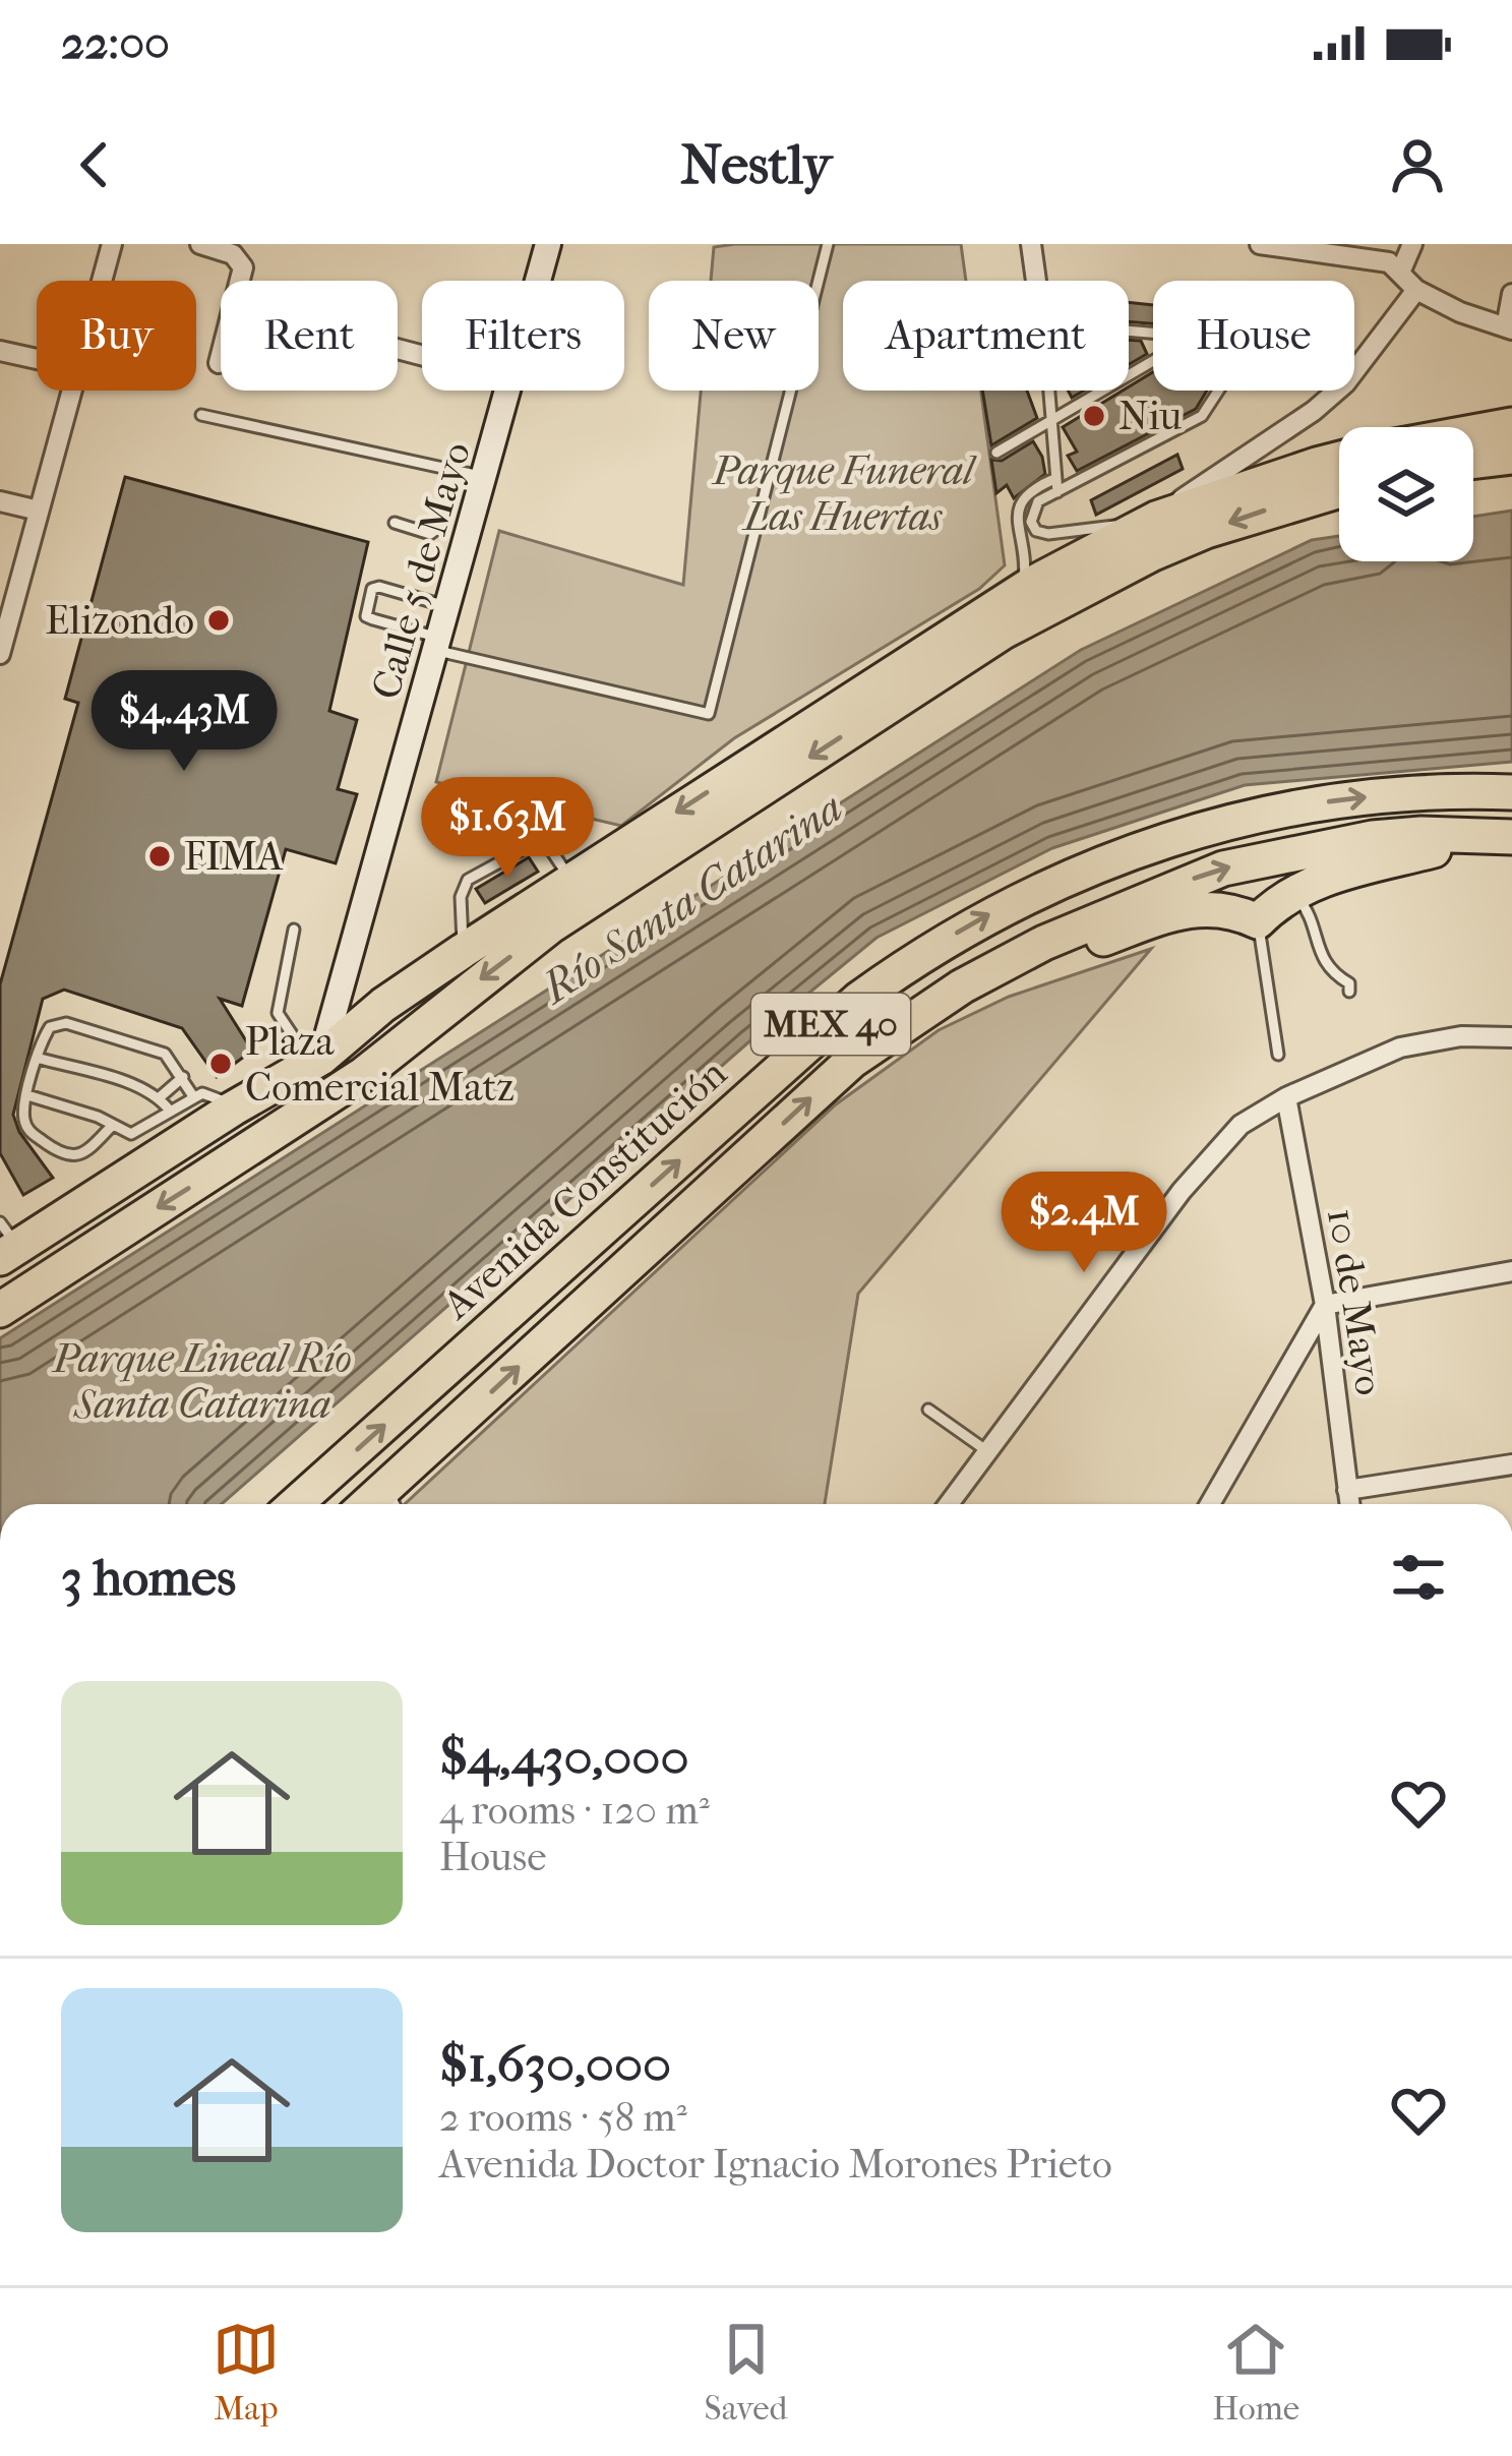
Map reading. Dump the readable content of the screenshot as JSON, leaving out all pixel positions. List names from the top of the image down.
{
  "streets": {
    "highway": ["MEX 40", "Avenida Constitución"],
    "street": ["Calle 5 de Mayo", "10 de Mayo"]
  },
  "water": ["Río Santa Catarina"],
  "parks": ["Parque Funeral Las Huertas", "Parque Lineal Río Santa Catarina"],
  "places": [
    "Niu",
    "Elizondo",
    "FIMA",
    "Plaza Comercial Matz"
  ],
  "page": {
    "status": "22:00",
    "header": "Nestly",
    "chip": [
      "Buy",
      "Rent",
      "Filters",
      "New",
      "Apartment",
      "House"
    ],
    "price": ["$4.43M", "$1.63M", "$2.4M"],
    "heading": "3 homes",
    "list": [
      {
        "name": "$4,430,000",
        "note": "4 rooms · 120 m² · House"
      },
      {
        "name": "$1,630,000",
        "note": "2 rooms · 58 m² · Avenida Doctor Ignacio Morones Prieto"
      }
    ],
    "tabs": ["Map", "Saved", "Home"]
  }
}
